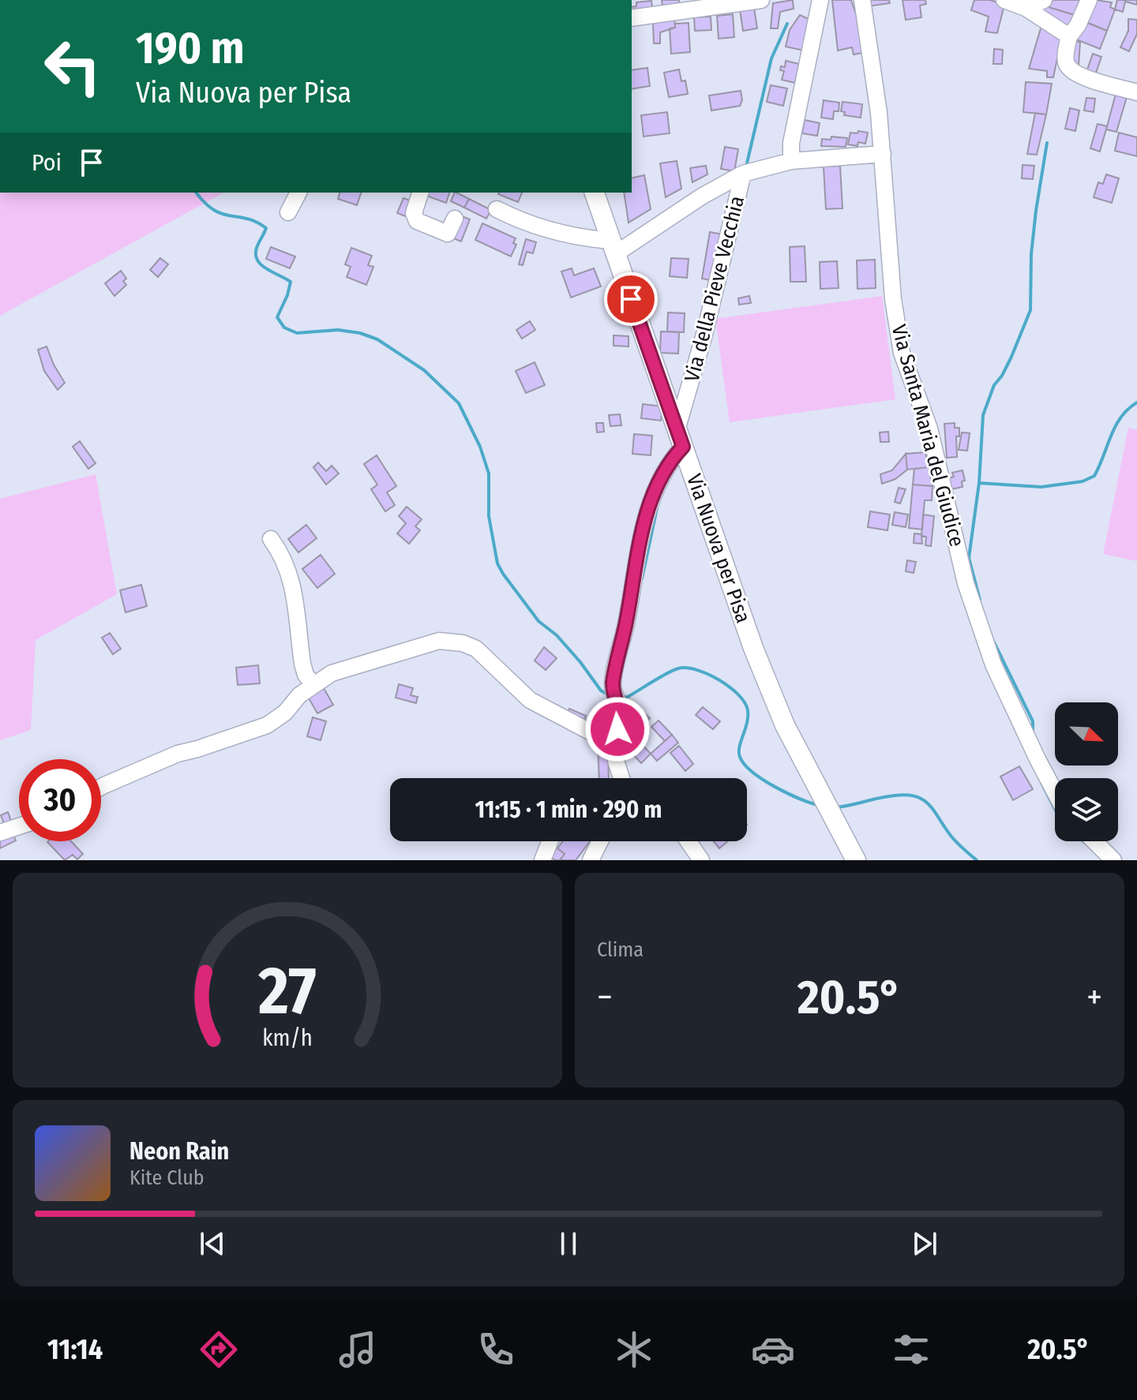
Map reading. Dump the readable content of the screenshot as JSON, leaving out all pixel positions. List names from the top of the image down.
{
  "streets": {
    "main road": ["Via Nuova per Pisa"],
    "street": ["Via della Pieve Vecchia", "Via Santa Maria del Giudice"]
  },
  "crossings": [
    ["Via della Pieve Vecchia", "Via Santa Maria del Giudice"],
    ["Via della Pieve Vecchia", "Via Nuova per Pisa"]
  ],
  "north": "bottom right",
  "page": {
    "turn": ["190 m", "Via Nuova per Pisa"],
    "then": "Poi",
    "limit": "30",
    "trip": "11:15 · 1 min · 290 m",
    "tile": "Clima",
    "heat": ["−", "20.5°", "+"],
    "song": ["Neon Rain", "Kite Club"],
    "tabs": ["11:14", "20.5°"],
    "gauge": ["27", "km/h"]
  }
}
